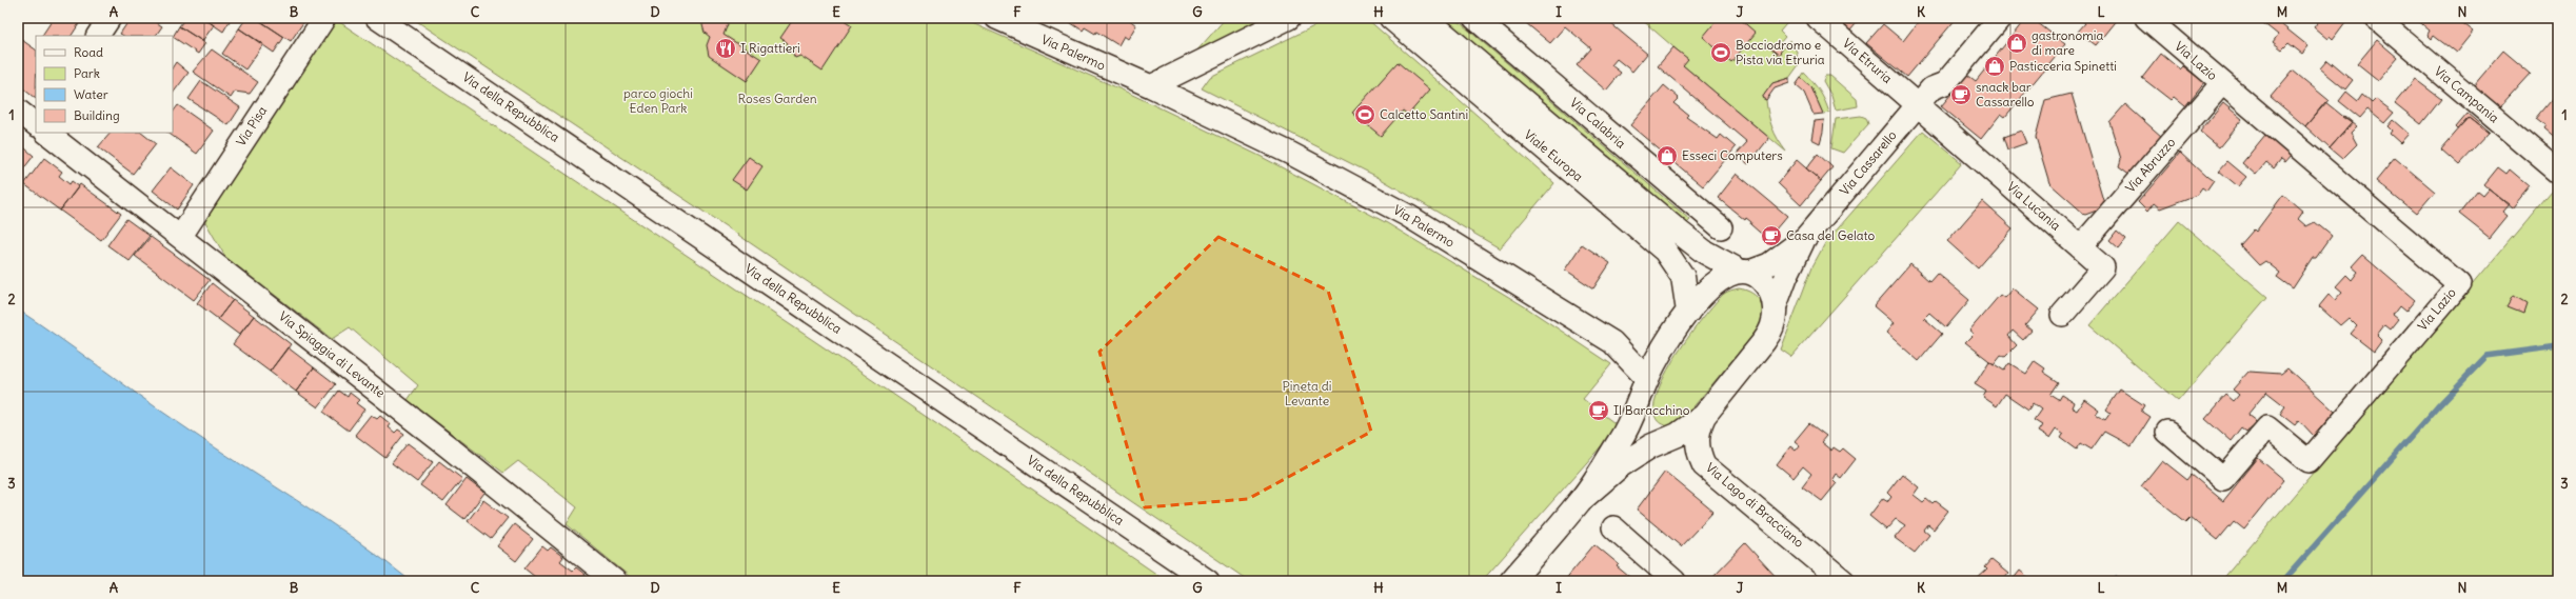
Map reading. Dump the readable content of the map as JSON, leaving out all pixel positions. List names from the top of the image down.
{
  "streets": {
    "main road": ["Viale Europa", "Via Cassarello", "Via Lago di Bracciano"],
    "street": [
      "Via Palermo",
      "Via Etruria",
      "Via Lazio",
      "Via Campania",
      "Via della Repubblica",
      "Via Calabria",
      "Via Pisa",
      "Via Abruzzo",
      "Via Lucania",
      "Via Spiaggia di Levante"
    ]
  },
  "crossings": [
    ["Via Palermo", "Via Cassarello"],
    ["Via Etruria", "Via Cassarello"],
    ["Via Etruria", "Via Lucania"],
    ["Via Lazio", "Via Abruzzo"],
    ["Via Pisa", "Via Spiaggia di Levante"],
    ["Viale Europa", "Via Cassarello"],
    ["Via Cassarello", "Via Lucania"],
    ["Via Cassarello", "Via Lago di Bracciano"],
    ["Via Abruzzo", "Via Lucania"]
  ],
  "parks": ["parco giochi Eden Park", "Roses Garden", "Pineta di Levante"],
  "places": {
    "shop": ["gastronomia di mare", "Pasticceria Spinetti", "Esseci Computers"],
    "restaurant": ["I Rigattieri"],
    "sports": ["Bocciodromo e Pista via Etruria", "Calcetto Santini"],
    "cafe": ["snack bar Cassarello", "Casa del Gelato", "Il Baracchino"]
  },
  "legend": [
    "Road",
    "Park",
    "Water",
    "Building"
  ],
  "grid": {
    "columns": [
      "A",
      "B",
      "C",
      "D",
      "E",
      "F",
      "G",
      "H",
      "I",
      "J",
      "K",
      "L",
      "M",
      "N"
    ],
    "rows": ["1", "2", "3"]
  }
}
